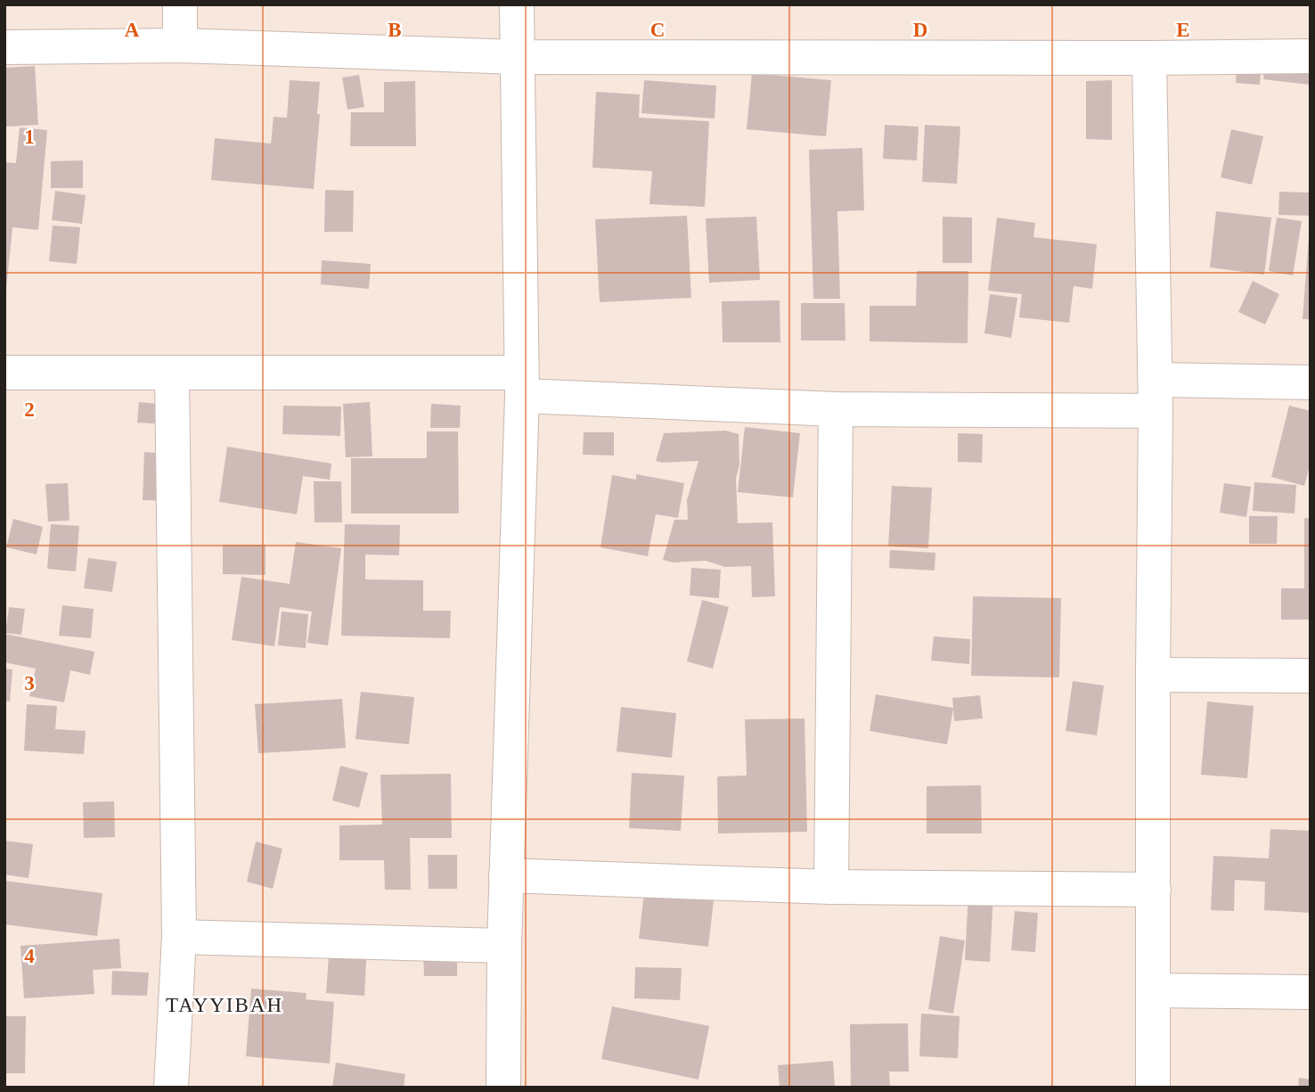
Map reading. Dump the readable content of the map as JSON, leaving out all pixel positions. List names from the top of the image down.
{
  "districts": ["TAYYIBAH"],
  "grid": {
    "columns": [
      "A",
      "B",
      "C",
      "D",
      "E"
    ],
    "rows": [
      "1",
      "2",
      "3",
      "4"
    ]
  }
}
